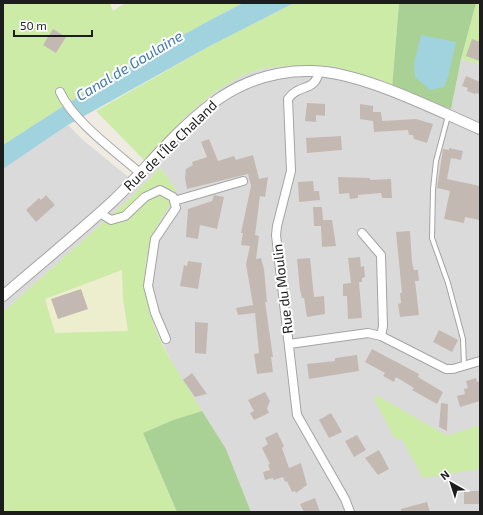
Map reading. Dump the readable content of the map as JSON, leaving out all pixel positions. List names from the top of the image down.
{
  "streets": {
    "street": ["Rue de l'Île Chaland", "Rue du Moulin"]
  },
  "crossings": [
    ["Rue de l'Île Chaland", "Rue du Moulin"]
  ],
  "water": ["Canal de Goulaine"],
  "scale_bar": "50 m",
  "north": "top left"
}
